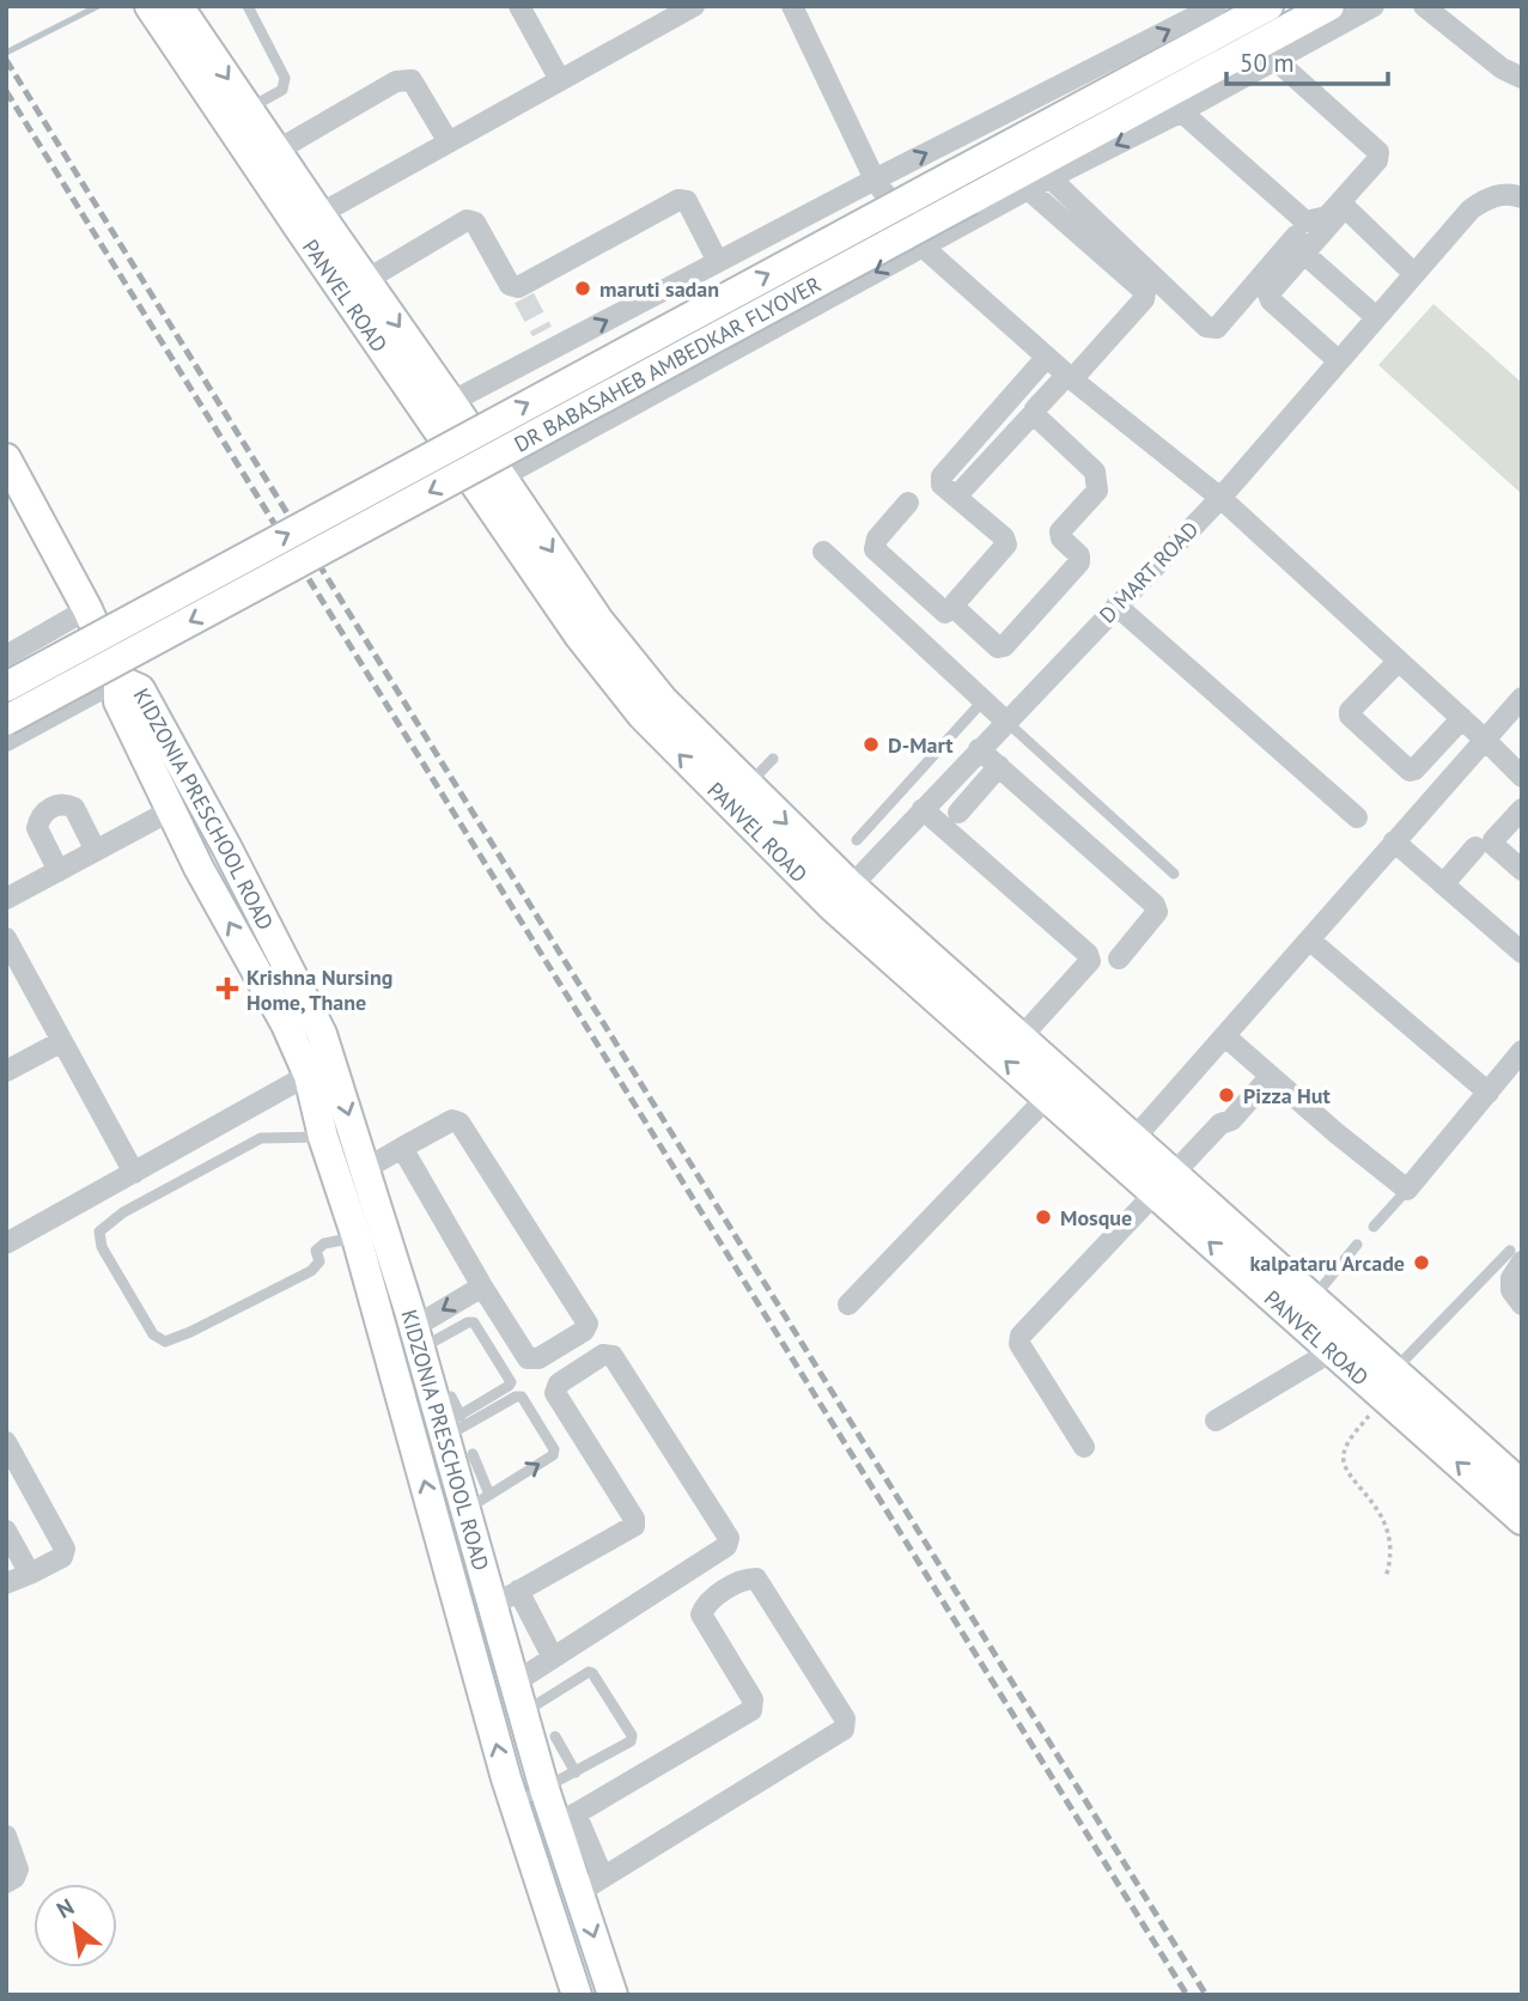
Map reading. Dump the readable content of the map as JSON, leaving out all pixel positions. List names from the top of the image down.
{
  "streets": {
    "street": [
      "PANVEL ROAD",
      "DR BABASAHEB AMBEDKAR FLYOVER",
      "D MART ROAD",
      "KIDZONIA PRESCHOOL ROAD"
    ]
  },
  "crossings": [
    ["PANVEL ROAD", "D MART ROAD"]
  ],
  "places": {
    "other": [
      "maruti sadan",
      "D-Mart",
      "Pizza Hut",
      "Mosque",
      "kalpataru Arcade"
    ],
    "health": ["Krishna Nursing Home, Thane"]
  },
  "scale_bar": "50 m",
  "north": "top left"
}
